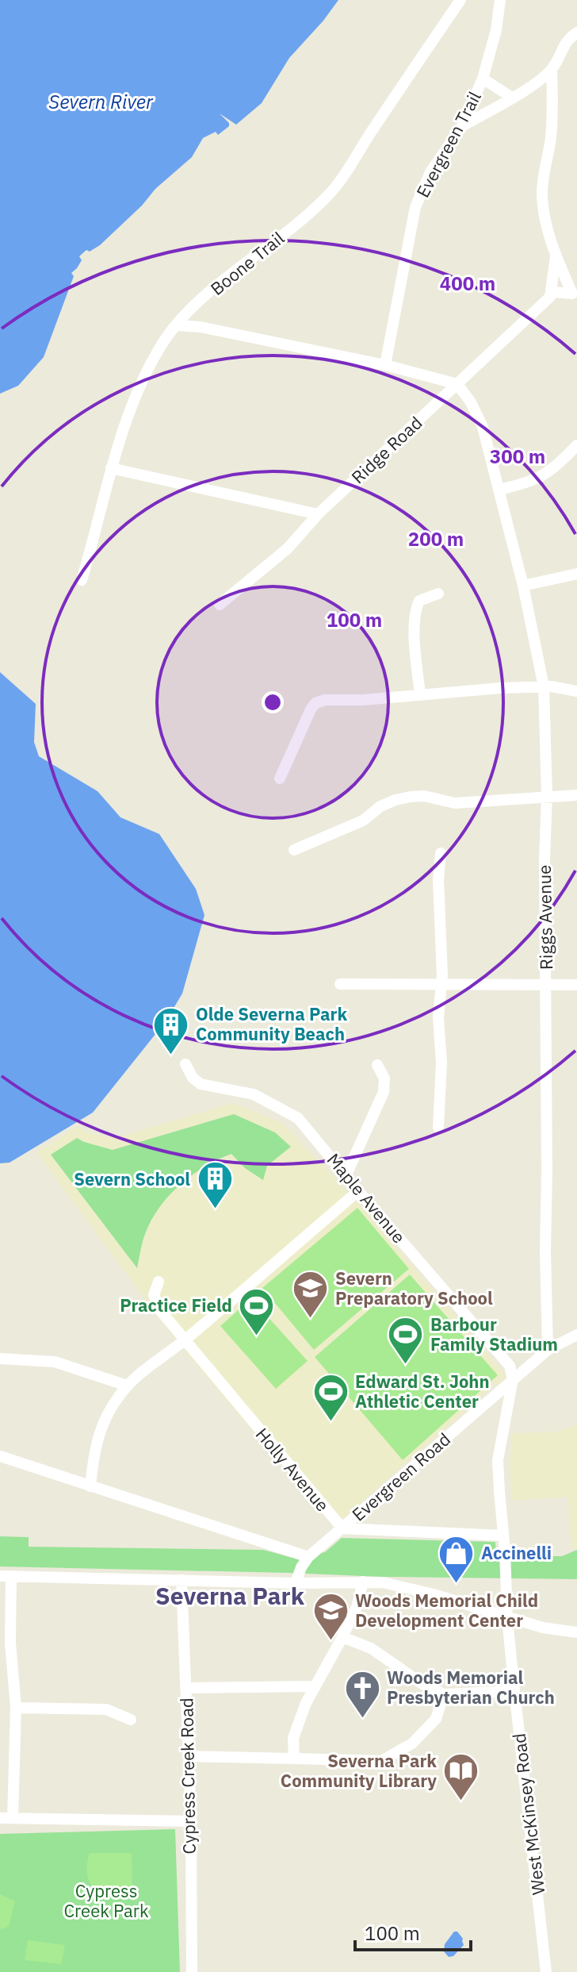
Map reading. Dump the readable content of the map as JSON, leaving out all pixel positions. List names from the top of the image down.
{
  "streets": {
    "street": [
      "Evergreen Trail",
      "Boone Trail",
      "Ridge Road",
      "Riggs Avenue",
      "Maple Avenue",
      "Holly Avenue",
      "Evergreen Road",
      "Cypress Creek Road",
      "West McKinsey Road"
    ]
  },
  "crossings": [
    ["Ridge Road", "Riggs Avenue"],
    ["Riggs Avenue", "Evergreen Road"],
    ["Maple Avenue", "Evergreen Road"],
    ["Holly Avenue", "Evergreen Road"]
  ],
  "districts": ["Severna Park"],
  "water": ["Severn River"],
  "parks": ["Cypress Creek Park"],
  "places": {
    "building": ["Olde Severna Park Community Beach", "Severn School"],
    "school or university": ["Severn Preparatory School", "Woods Memorial Child Development Center"],
    "sports": ["Practice Field", "Barbour Family Stadium", "Edward St. John Athletic Center"],
    "shop": ["Accinelli"],
    "church": ["Woods Memorial Presbyterian Church"],
    "library": ["Severna Park Community Library"]
  },
  "scale_bar": "100 m",
  "rings": [
    "400 m",
    "300 m",
    "200 m",
    "100 m"
  ]
}
